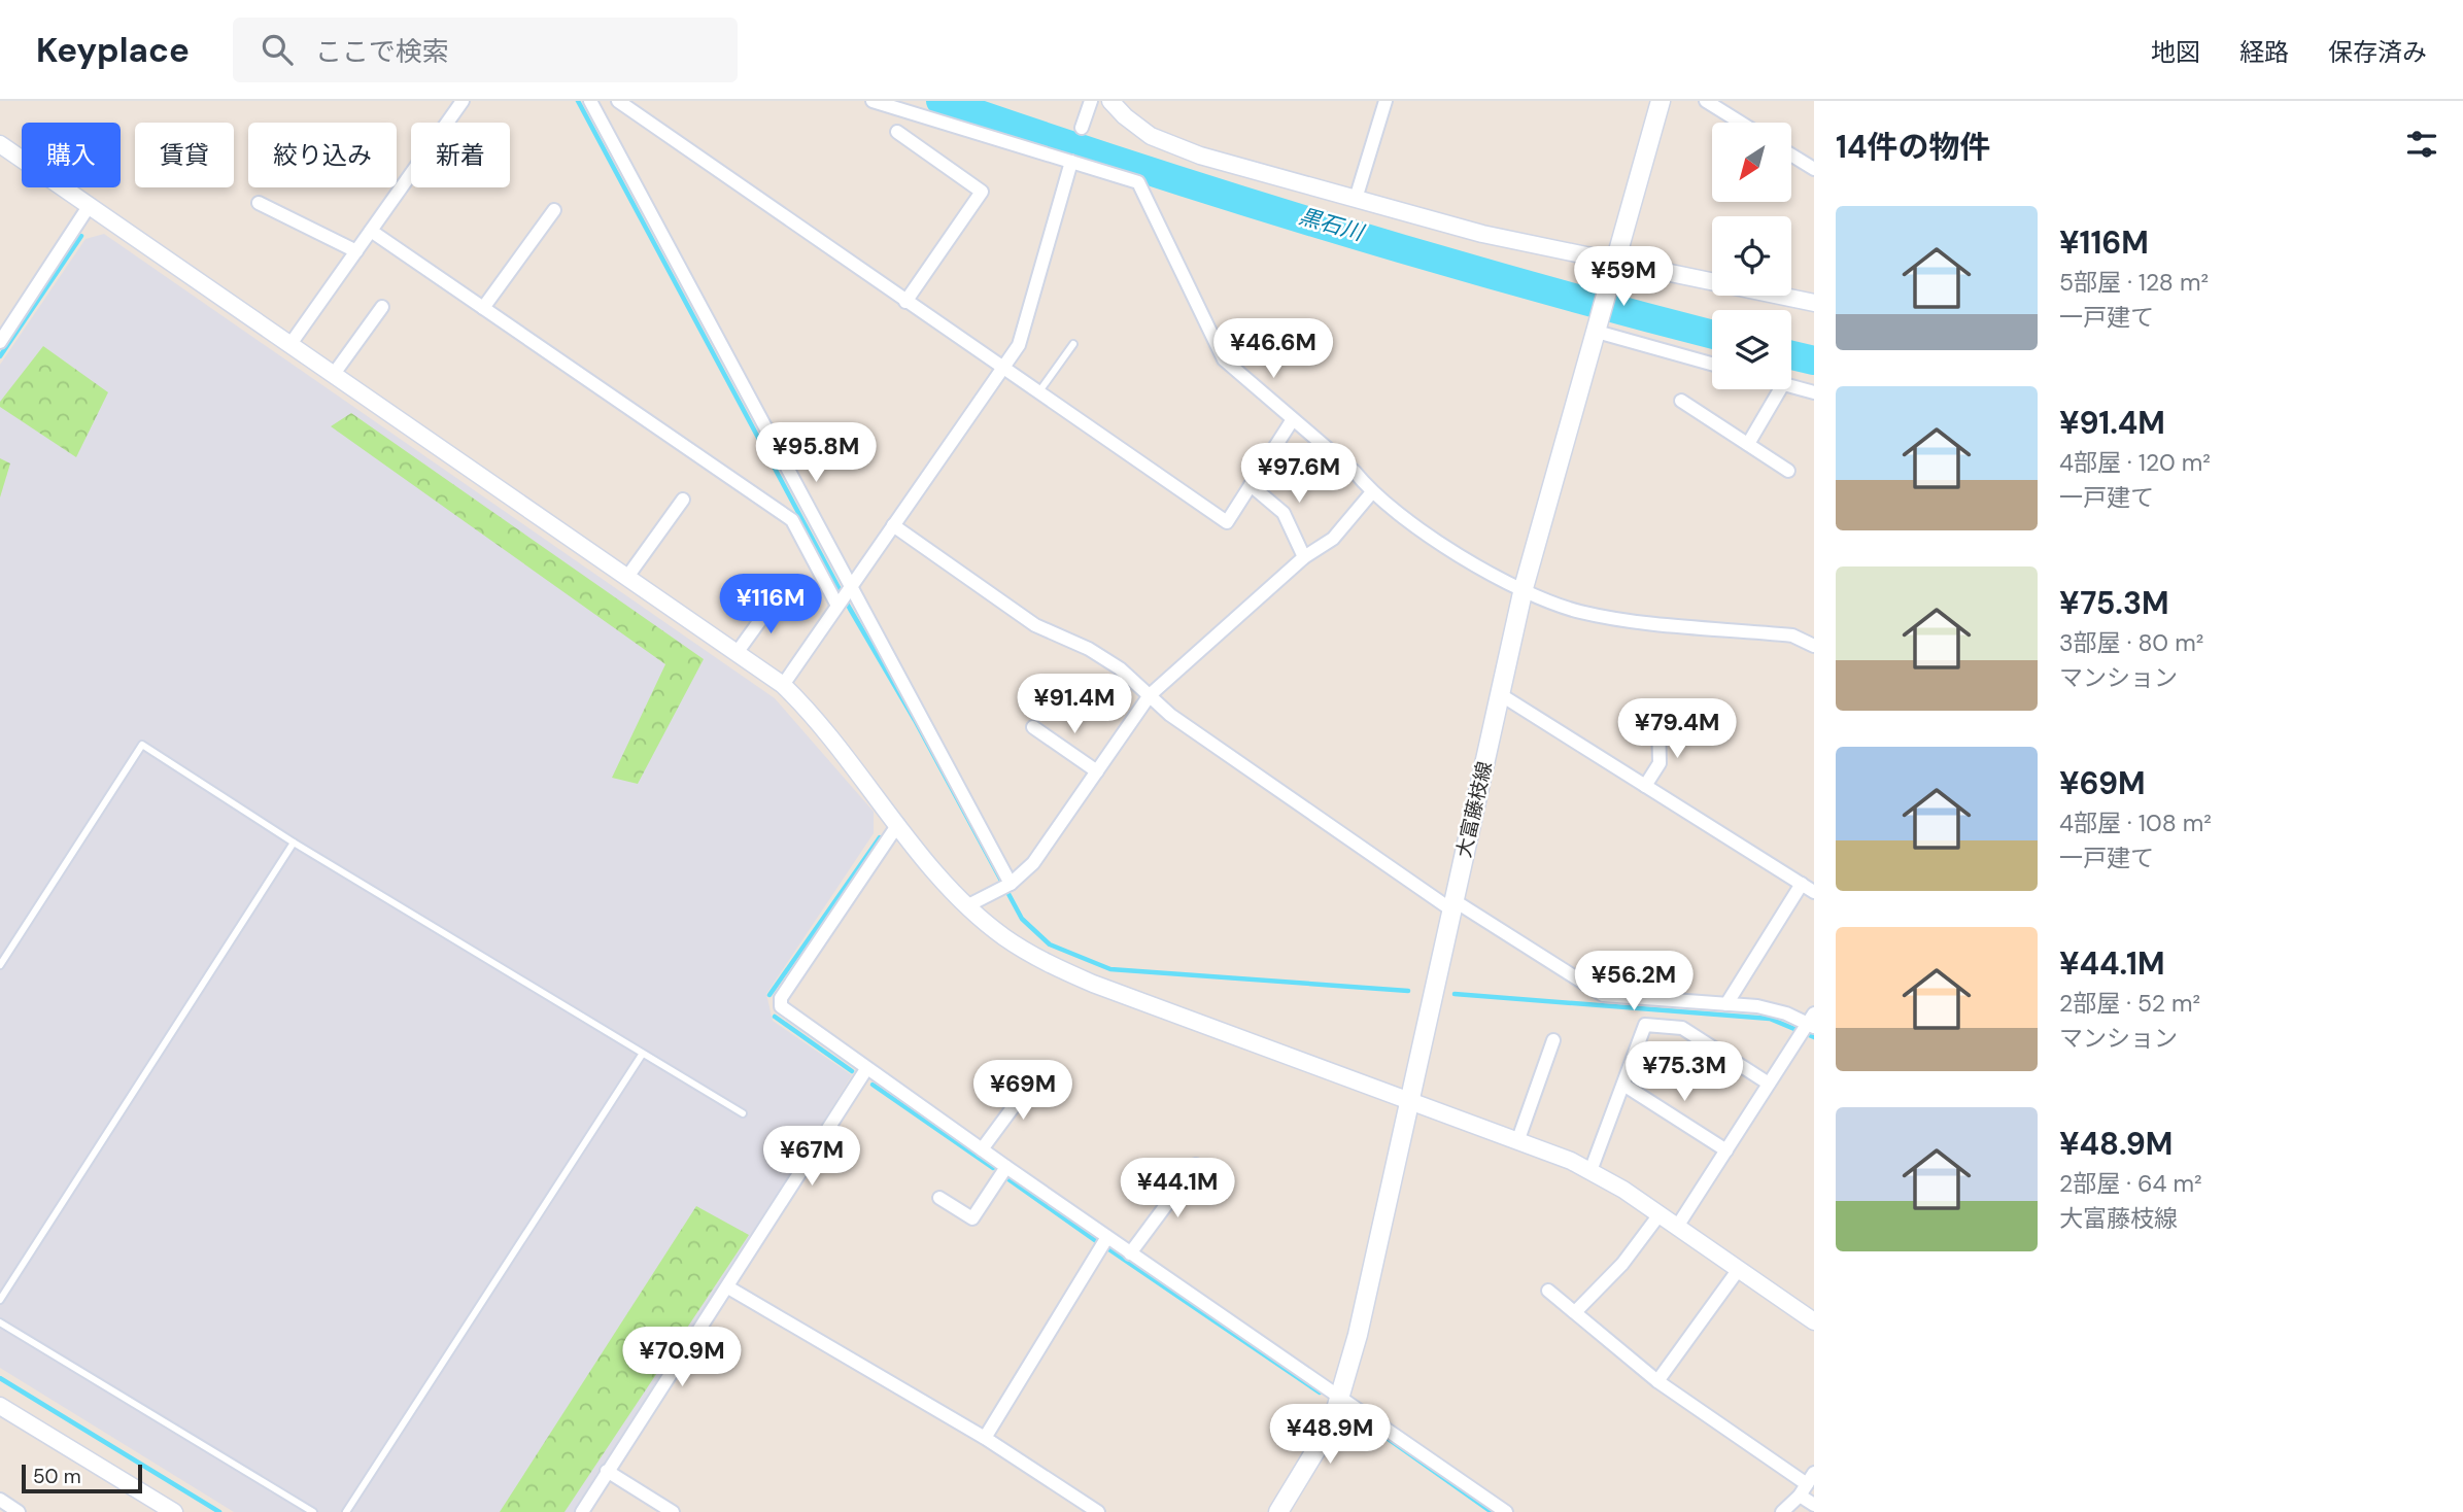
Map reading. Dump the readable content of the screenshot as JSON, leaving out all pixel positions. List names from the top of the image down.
{
  "streets": {
    "main road": ["大富藤枝線"]
  },
  "water": ["黒石川"],
  "scale_bar": "50 m",
  "north": "bottom left",
  "page": {
    "header": "Keyplace",
    "search": "ここで検索",
    "nav": ["地図", "経路", "保存済み"],
    "heading": "14件の物件",
    "chip": [
      "購入",
      "賃貸",
      "絞り込み",
      "新着"
    ],
    "list": [
      {
        "name": "¥116M",
        "note": "5部屋 · 128 m² · 一戸建て"
      },
      {
        "name": "¥91.4M",
        "note": "4部屋 · 120 m² · 一戸建て"
      },
      {
        "name": "¥75.3M",
        "note": "3部屋 · 80 m² · マンション"
      },
      {
        "name": "¥69M",
        "note": "4部屋 · 108 m² · 一戸建て"
      },
      {
        "name": "¥44.1M",
        "note": "2部屋 · 52 m² · マンション"
      },
      {
        "name": "¥48.9M",
        "note": "2部屋 · 64 m² · 大富藤枝線"
      }
    ],
    "price": [
      "¥59M",
      "¥46.6M",
      "¥95.8M",
      "¥97.6M",
      "¥116M",
      "¥91.4M",
      "¥79.4M",
      "¥56.2M",
      "¥75.3M",
      "¥69M",
      "¥67M",
      "¥44.1M",
      "¥70.9M",
      "¥48.9M"
    ],
    "scale": "50 m"
  }
}
